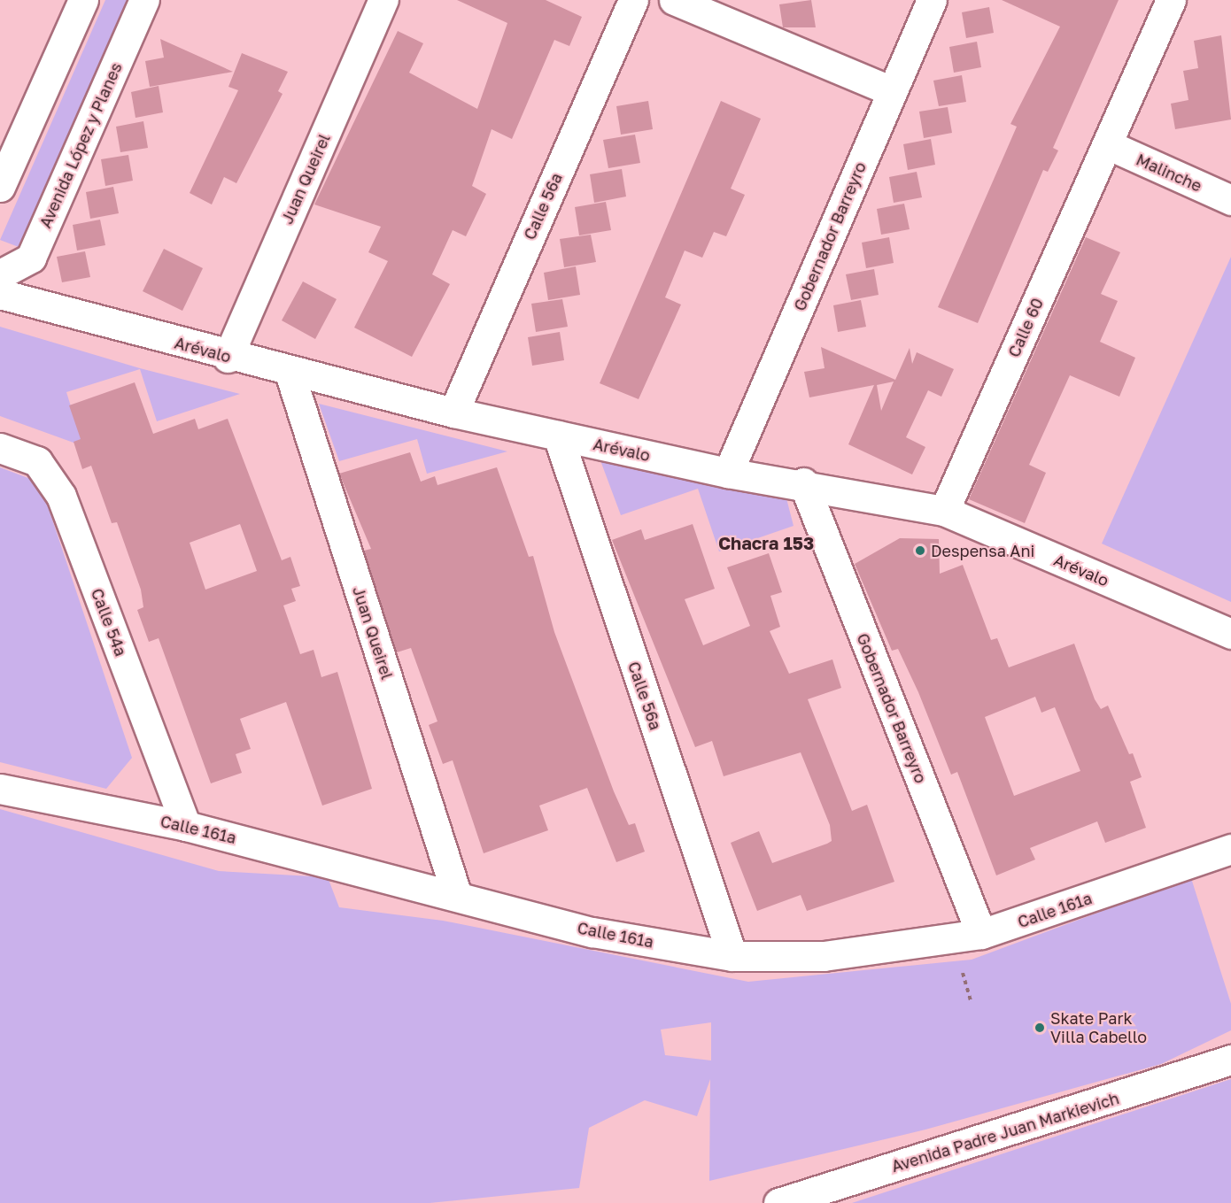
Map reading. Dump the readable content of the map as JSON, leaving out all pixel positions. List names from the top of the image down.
{
  "streets": {
    "street": [
      "Avenida López y Planes",
      "Malinche",
      "Juan Queirel",
      "Calle 56a",
      "Gobernador Barreyro",
      "Calle 60",
      "Arévalo",
      "Calle 54a",
      "Calle 161a",
      "Avenida Padre Juan Markievich"
    ]
  },
  "crossings": [
    ["Malinche", "Calle 60"],
    ["Juan Queirel", "Arévalo"],
    ["Juan Queirel", "Calle 161a"],
    ["Calle 56a", "Arévalo"],
    ["Calle 56a", "Calle 161a"],
    ["Gobernador Barreyro", "Arévalo"],
    ["Gobernador Barreyro", "Calle 161a"],
    ["Calle 60", "Arévalo"],
    ["Calle 54a", "Calle 161a"]
  ],
  "districts": ["Chacra 153"],
  "places": ["Despensa Ani", "Skate Park Villa Cabello"]
}
